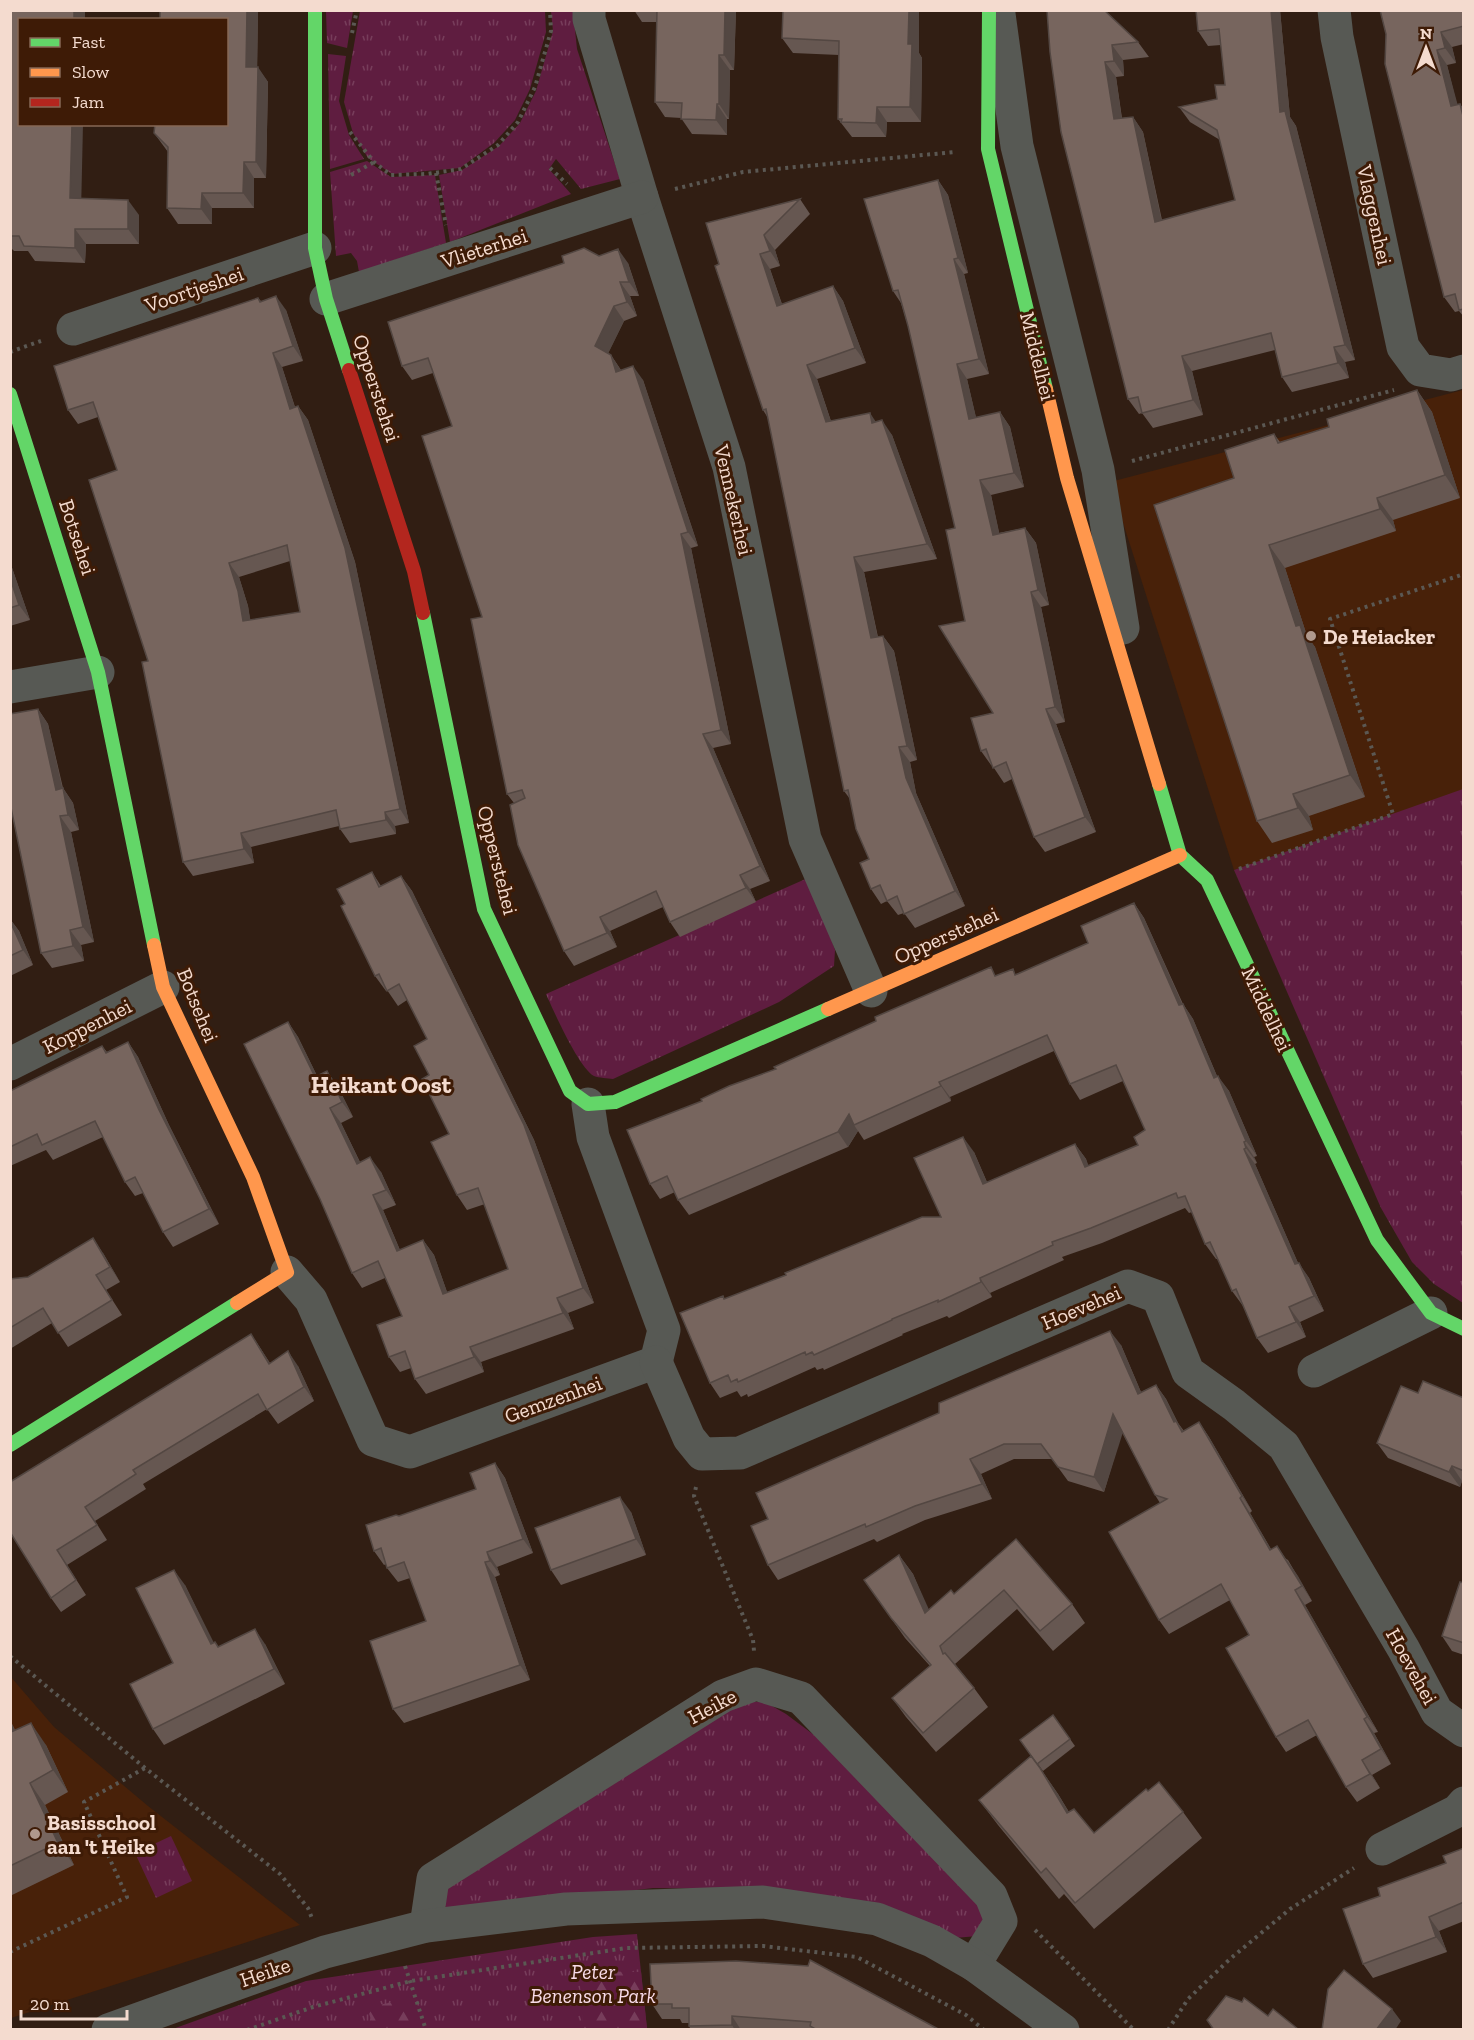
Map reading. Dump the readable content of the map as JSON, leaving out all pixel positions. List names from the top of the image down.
{
  "streets": {
    "street": [
      "Vlaggenhei",
      "Vlieterhei",
      "Voortjeshei",
      "Middelhei",
      "Opperstehei",
      "Vennekerhei",
      "Botsehei",
      "Koppenhei",
      "Hoevehei",
      "Gemzenhei",
      "Heike"
    ]
  },
  "crossings": [
    ["Vlieterhei", "Opperstehei"],
    ["Vlieterhei", "Vennekerhei"],
    ["Voortjeshei", "Opperstehei"],
    ["Middelhei", "Opperstehei"],
    ["Opperstehei", "Vennekerhei"],
    ["Botsehei", "Koppenhei"],
    ["Botsehei", "Gemzenhei"]
  ],
  "districts": ["Heikant Oost"],
  "parks": ["Peter Benenson Park"],
  "places": ["De Heiacker", "Basisschool aan 't Heike"],
  "legend": ["Fast", "Slow", "Jam"],
  "scale_bar": "20 m",
  "north": "top"
}
